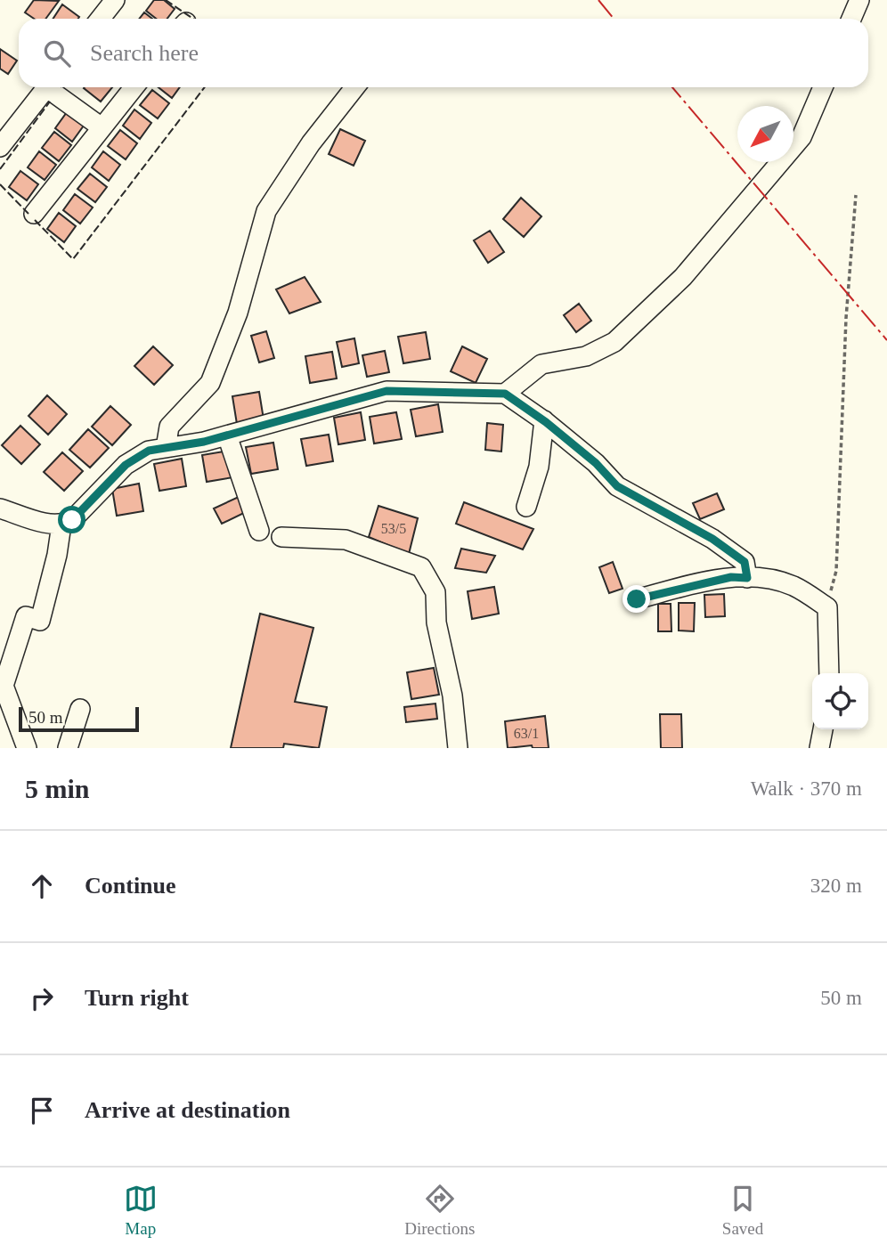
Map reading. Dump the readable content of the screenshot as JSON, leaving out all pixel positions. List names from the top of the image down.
{
  "house_numbers": ["53/5", "63/1"],
  "scale_bar": "50 m",
  "north": "bottom left",
  "page": {
    "search": "Search here",
    "scale": "50 m",
    "heading": ["5 min", "Walk · 370 m"],
    "list": [
      ["Continue", "320 m"],
      ["Turn right", "50 m"],
      "Arrive at destination"
    ],
    "nav": ["Map", "Directions", "Saved"]
  }
}
